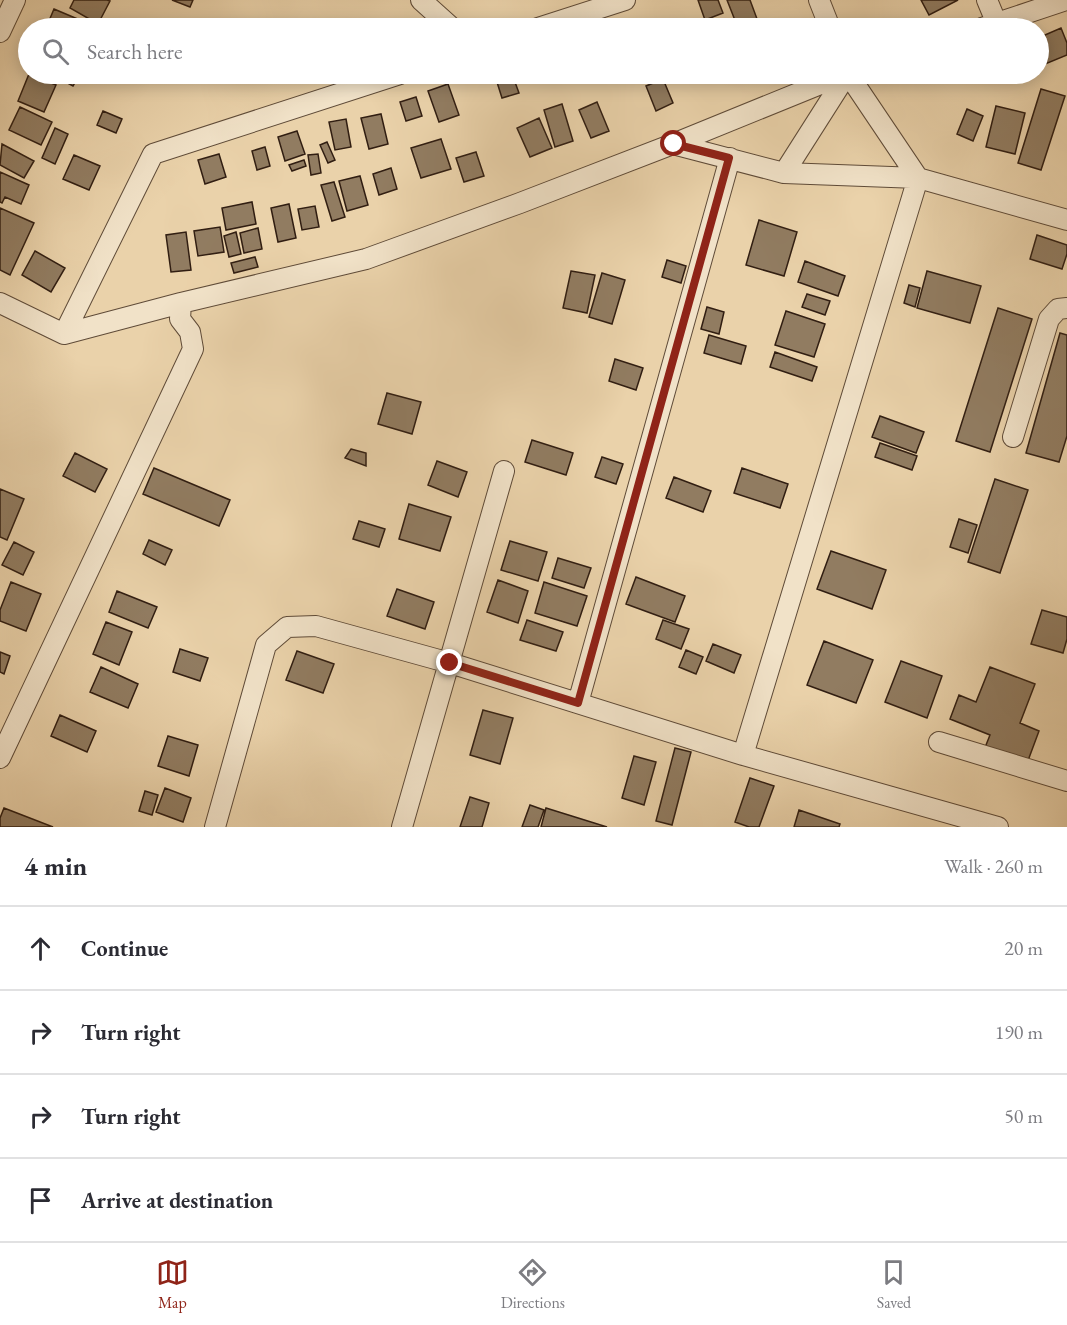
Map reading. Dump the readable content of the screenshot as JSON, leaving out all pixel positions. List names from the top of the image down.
{
  "page": {
    "search": "Search here",
    "heading": ["4 min", "Walk · 260 m"],
    "list": [
      ["Continue", "20 m"],
      ["Turn right", "190 m"],
      ["Turn right", "50 m"],
      "Arrive at destination"
    ],
    "nav": ["Map", "Directions", "Saved"]
  }
}
